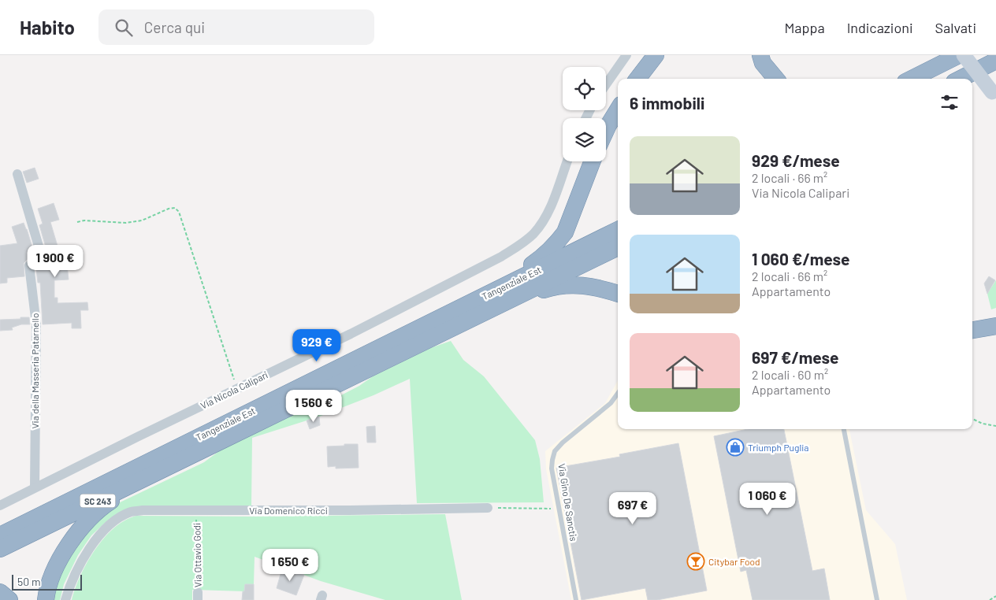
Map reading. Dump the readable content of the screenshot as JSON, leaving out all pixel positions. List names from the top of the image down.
{
  "streets": {
    "highway": ["Tangenziale Est", "SC 243"],
    "street": ["Via della Masseria Patarnello", "Via Nicola Calipari", "Via Domenico Ricci"],
    "lane": ["Via Gino De Sanctis"],
    "path": ["Via Ottavio Godi"]
  },
  "crossings": [
    ["Via della Masseria Patarnello", "Via Nicola Calipari"],
    ["Via Domenico Ricci", "Via Ottavio Godi"]
  ],
  "places": {
    "shop": ["Triumph Puglia"],
    "bar": ["Citybar Food"]
  },
  "scale_bar": "50 m",
  "page": {
    "header": "Habito",
    "search": "Cerca qui",
    "nav": ["Mappa", "Indicazioni", "Salvati"],
    "heading": "6 immobili",
    "list": [
      {
        "name": "929 €/mese",
        "note": "2 locali · 66 m² · Via Nicola Calipari"
      },
      {
        "name": "1 060 €/mese",
        "note": "2 locali · 66 m² · Appartamento"
      },
      {
        "name": "697 €/mese",
        "note": "2 locali · 60 m² · Appartamento"
      }
    ],
    "price": [
      "1 900 €",
      "929 €",
      "1 560 €",
      "1 060 €",
      "697 €",
      "1 650 €"
    ],
    "scale": "50 m"
  }
}
